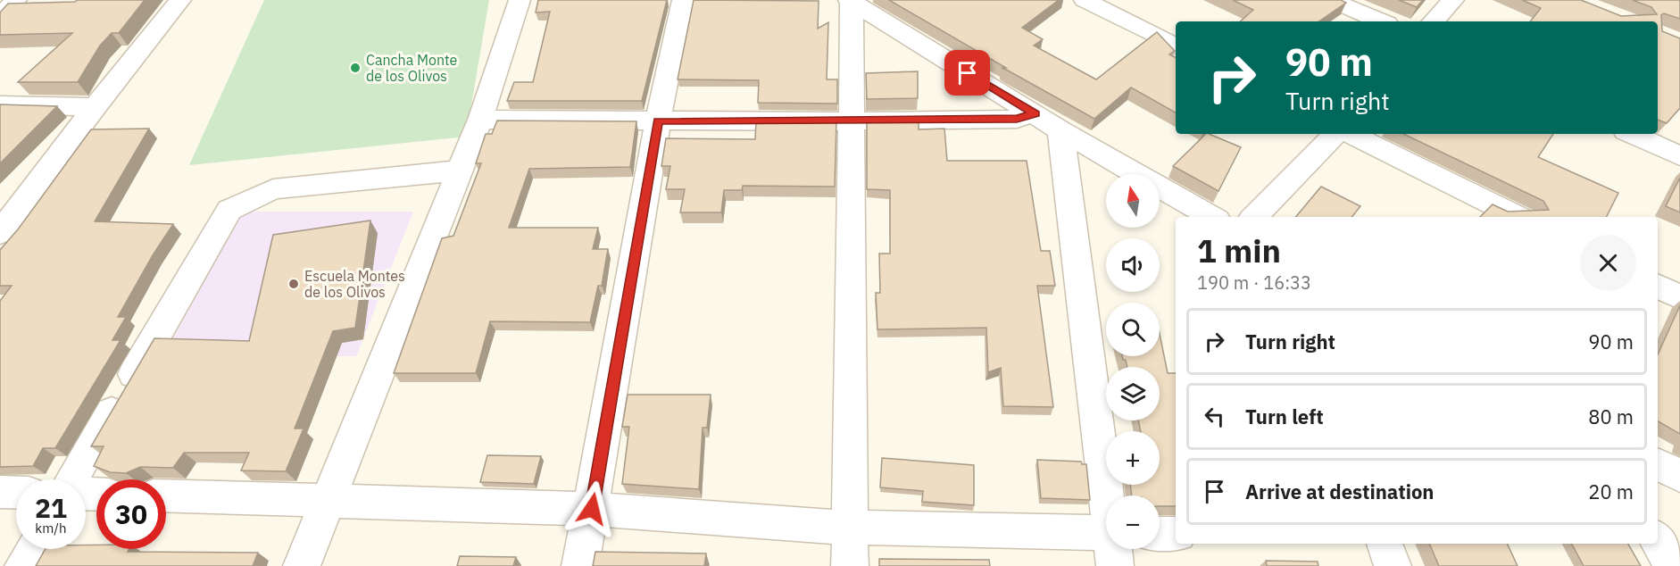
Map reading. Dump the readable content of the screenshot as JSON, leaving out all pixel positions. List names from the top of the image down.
{
  "places": ["Cancha Monte de los Olivos", "Escuela Montes de los Olivos"],
  "north": "top",
  "page": {
    "turn": ["90 m", "Turn right"],
    "map_buttons": ["+", "−"],
    "heading": ["1 min", "190 m · 16:33"],
    "list": [
      {
        "name": "Turn right",
        "value": "90 m"
      },
      {
        "name": "Turn left",
        "value": "80 m"
      },
      {
        "name": "Arrive at destination",
        "value": "20 m"
      }
    ],
    "speed": "21 km/h",
    "limit": "30"
  }
}
